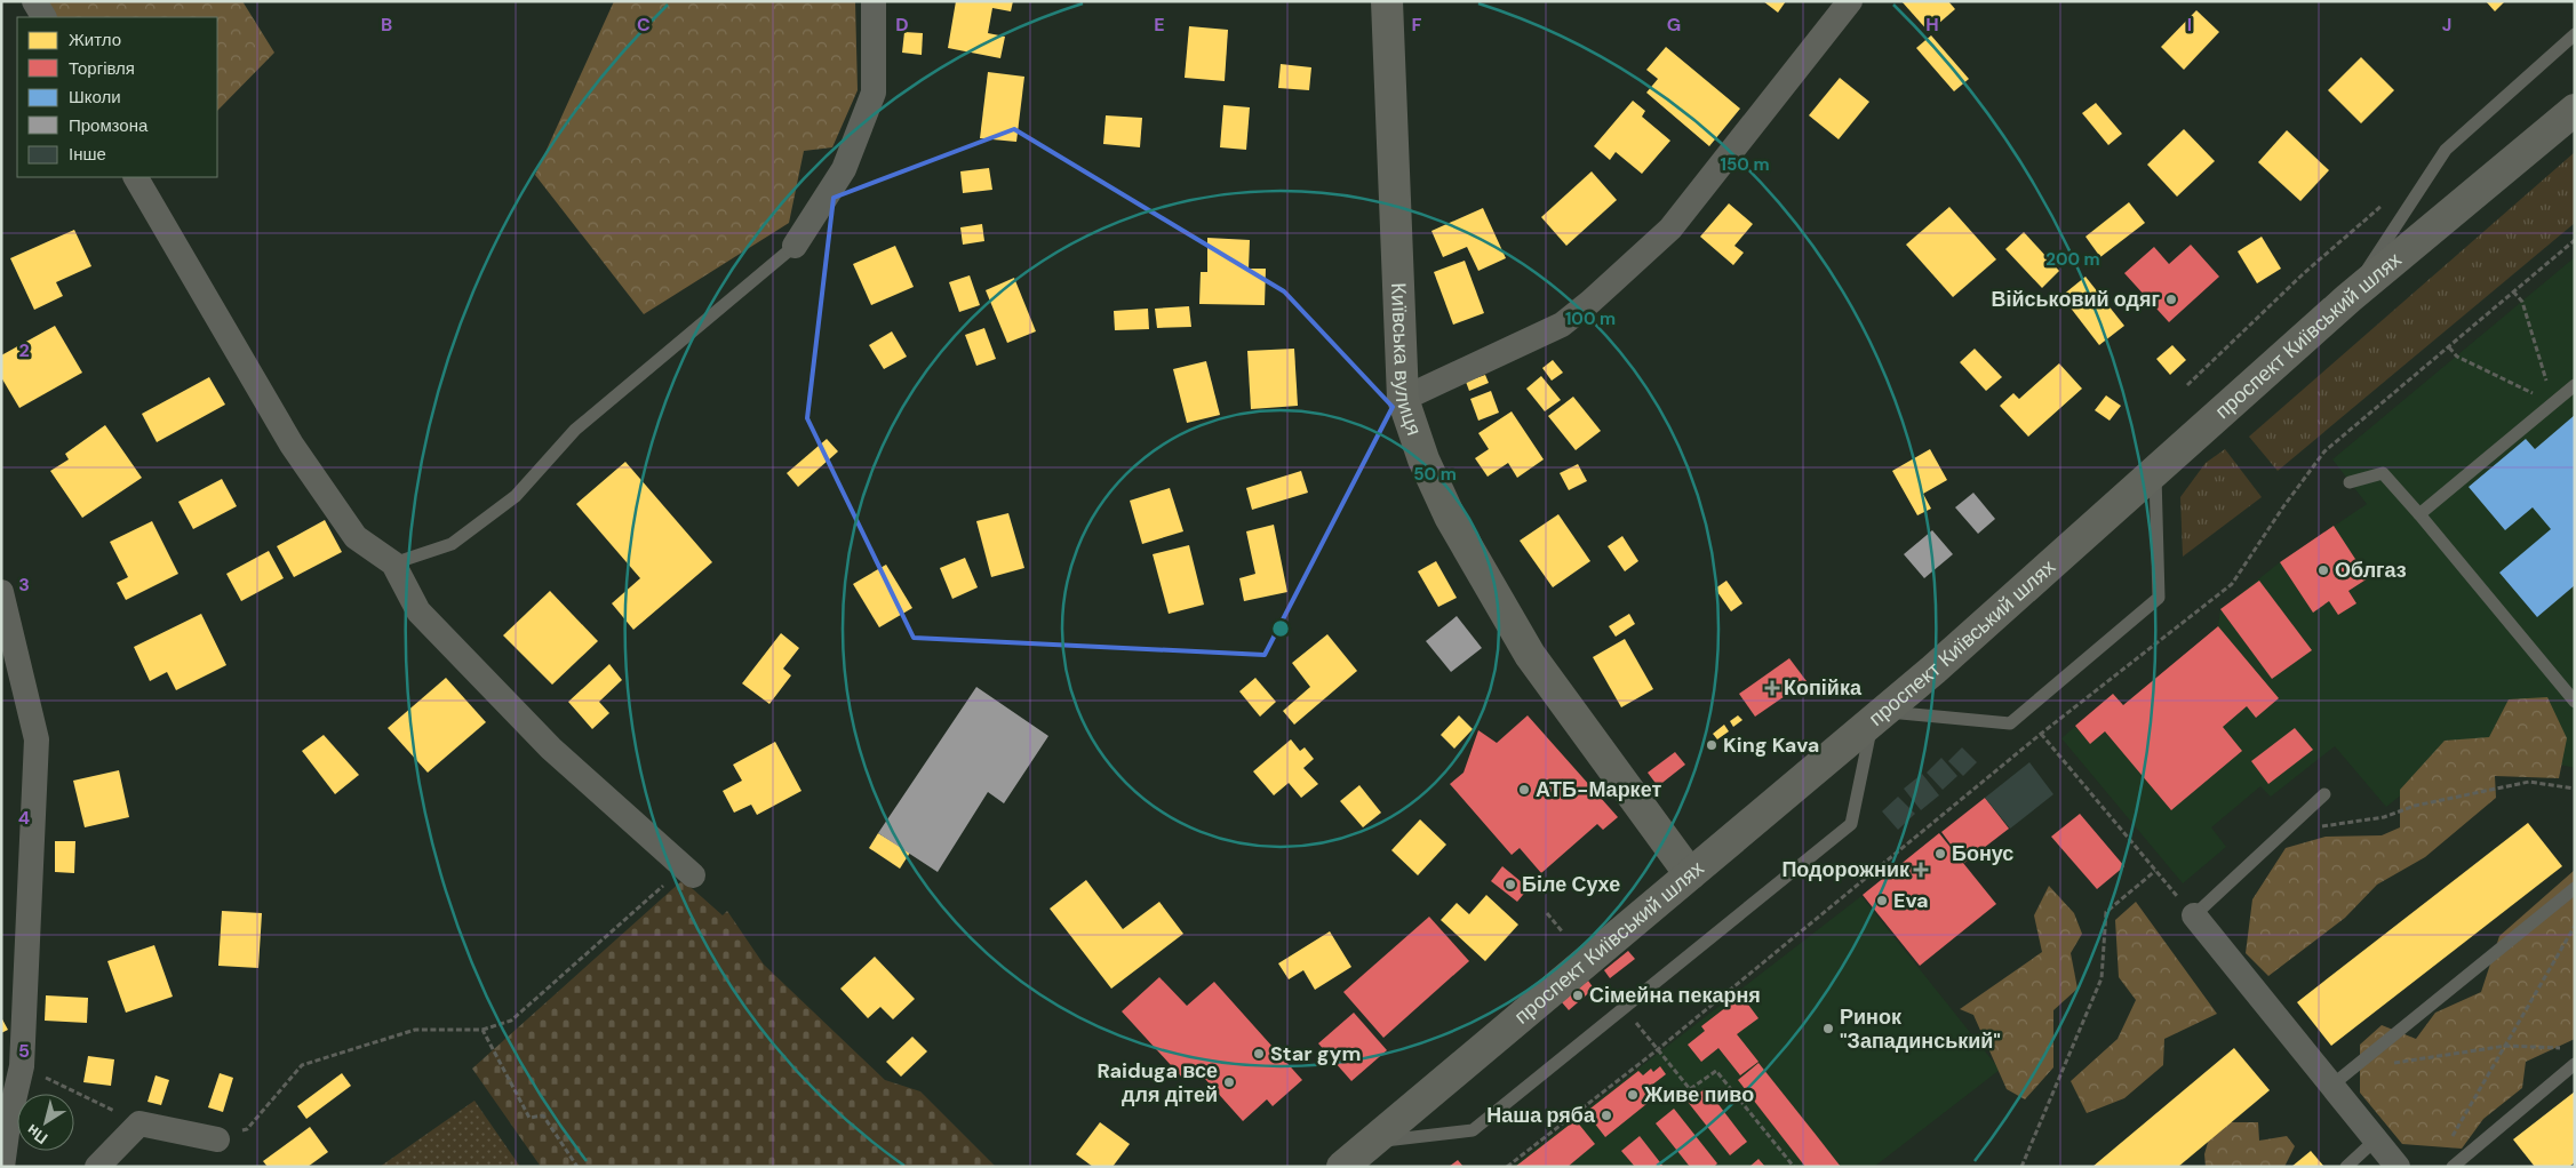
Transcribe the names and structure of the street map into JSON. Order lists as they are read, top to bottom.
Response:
{
  "streets": {
    "main road": ["проспект Київський шлях", "Київська вулиця"]
  },
  "crossings": [
    ["проспект Київський шлях", "Київська вулиця"]
  ],
  "places": {
    "other": [
      "Військовий одяг",
      "Облгаз",
      "King Kava",
      "АТБ-Маркет",
      "Бонус",
      "Біле Сухе",
      "Eva",
      "Сімейна пекарня",
      "Ринок \"Западинський\"",
      "Star gym",
      "Raiduga все для дітей",
      "Живе пиво",
      "Наша ряба"
    ],
    "health": ["Копійка", "Подорожник"]
  },
  "legend": [
    "Житло",
    "Торгівля",
    "Школи",
    "Промзона",
    "Інше"
  ],
  "north": "bottom left",
  "grid": {
    "columns": [
      "B",
      "C",
      "D",
      "E",
      "F",
      "G",
      "H",
      "I",
      "J"
    ],
    "rows": [
      "2",
      "3",
      "4",
      "5"
    ]
  },
  "rings": [
    "150 m",
    "200 m",
    "100 m",
    "50 m"
  ]
}
